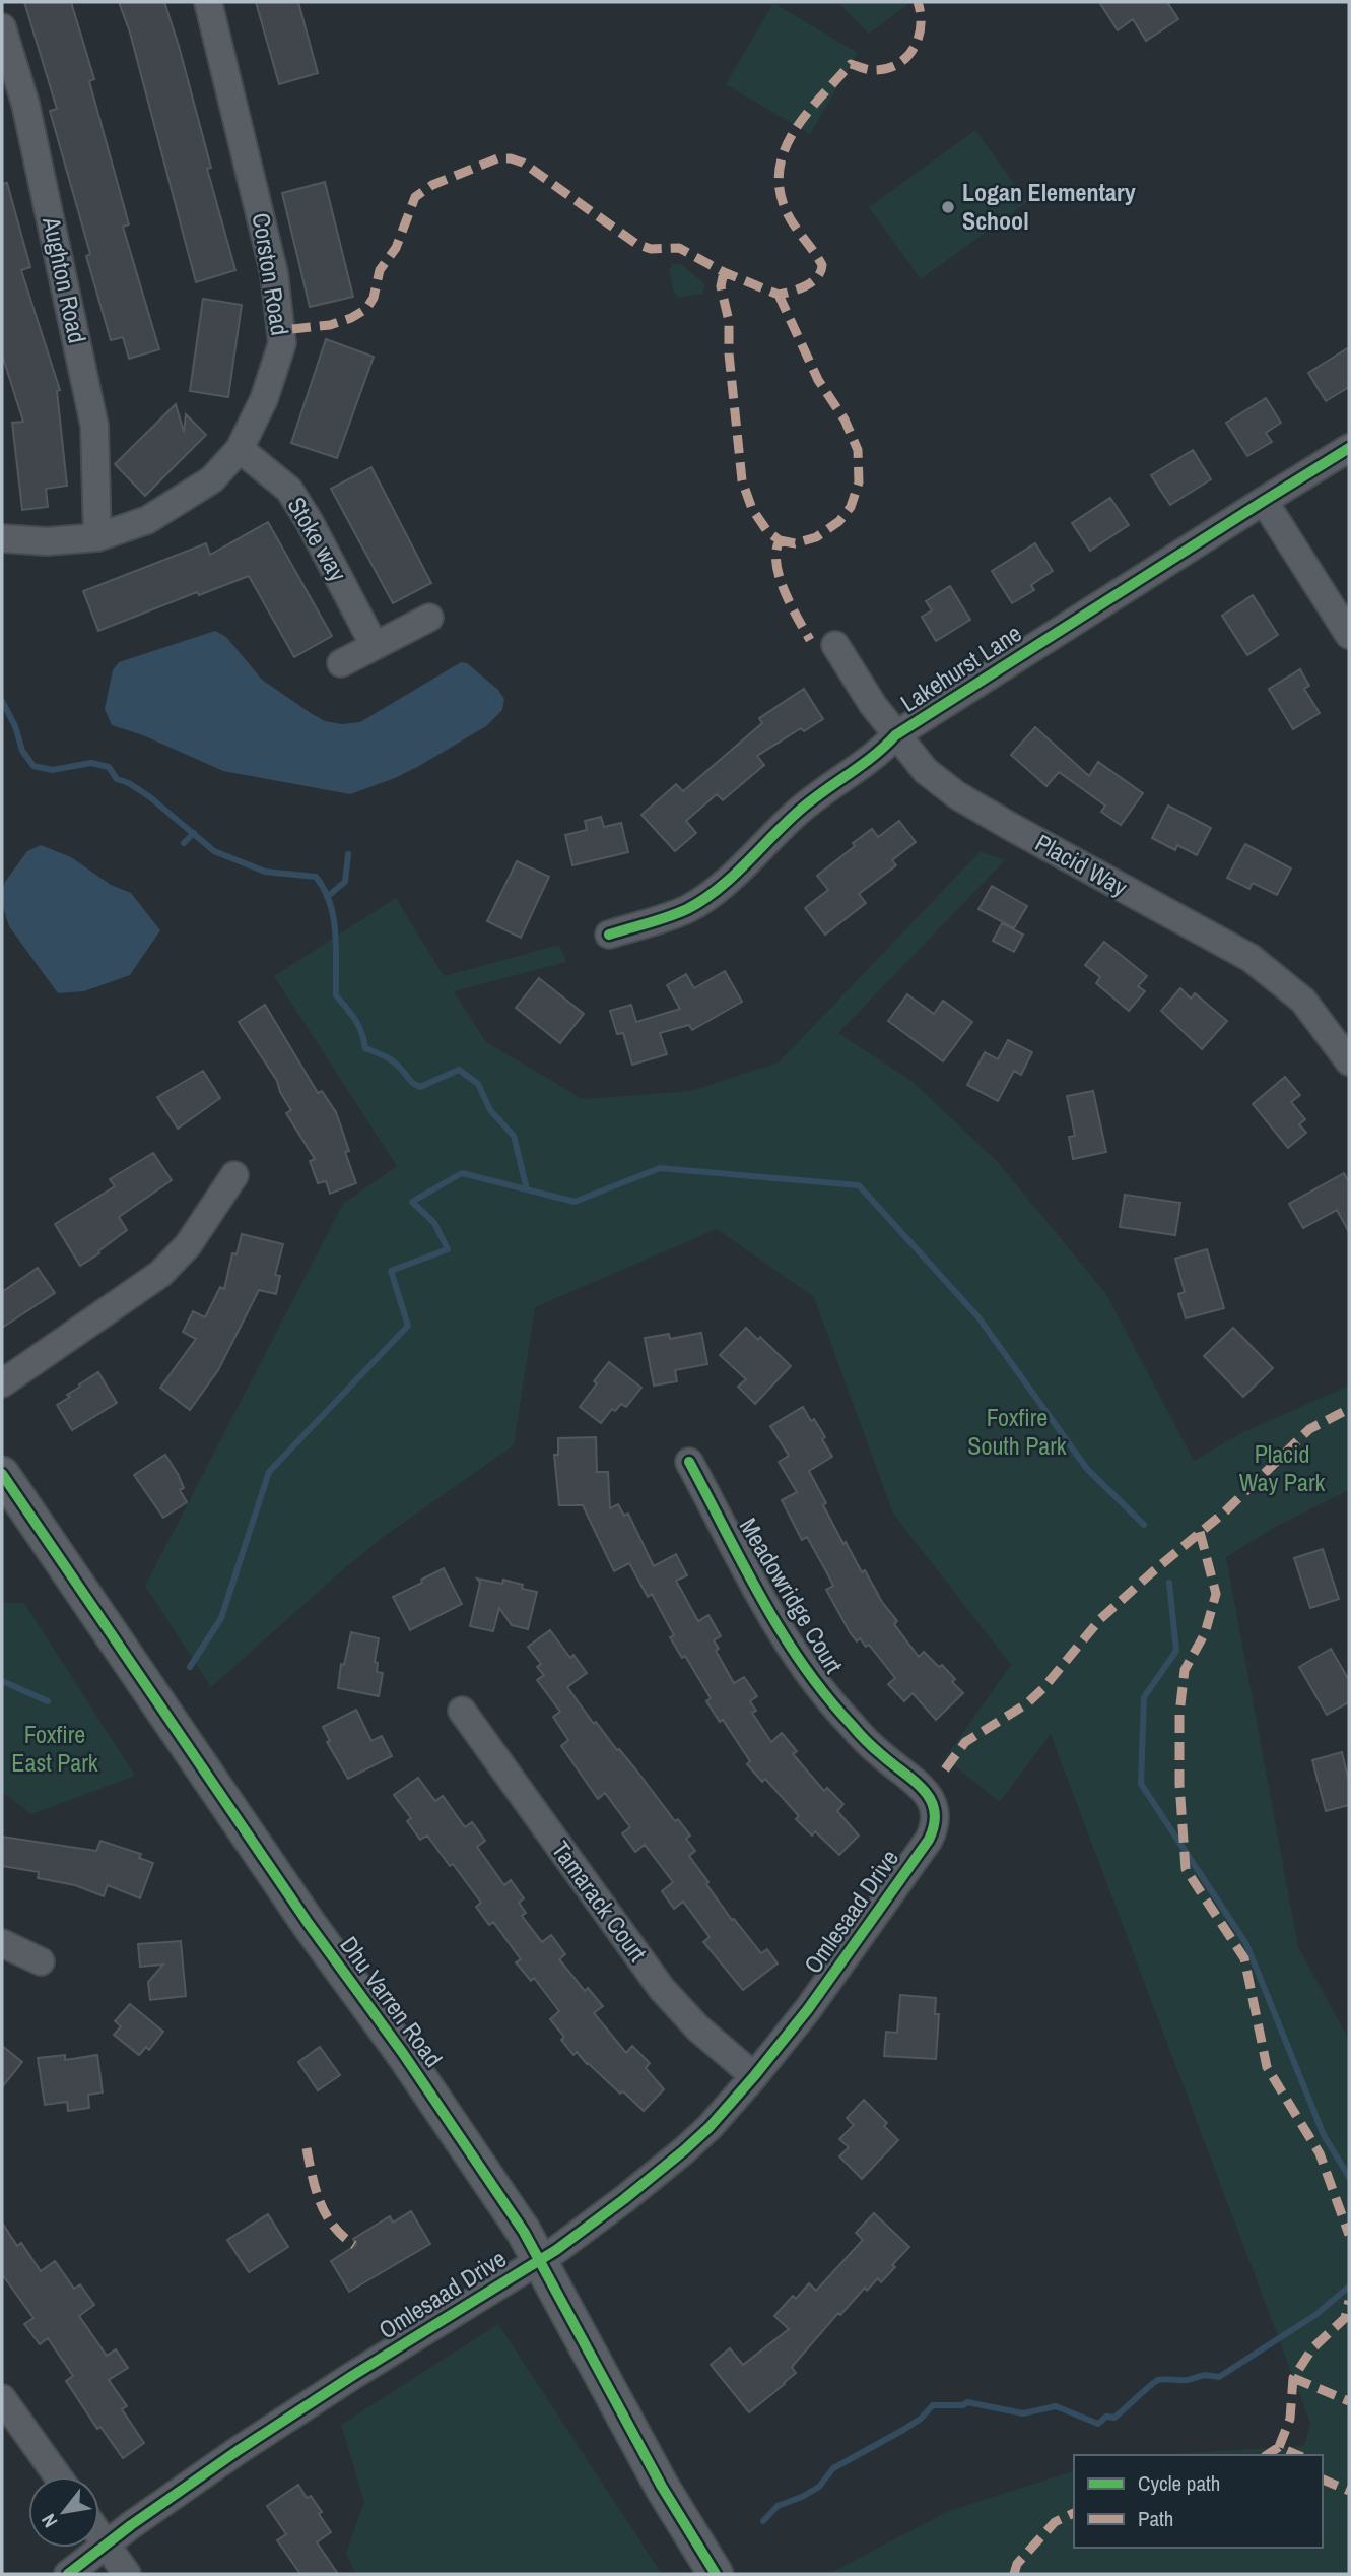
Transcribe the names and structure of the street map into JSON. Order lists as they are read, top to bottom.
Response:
{
  "streets": {
    "main road": ["Dhu Varren Road"],
    "street": [
      "Corston Road",
      "Aughton Road",
      "Stoke way",
      "Lakehurst Lane",
      "Placid Way",
      "Meadowridge Court",
      "Tamarack Court",
      "Omlesaad Drive"
    ]
  },
  "crossings": [
    ["Corston Road", "Aughton Road"],
    ["Corston Road", "Stoke way"],
    ["Lakehurst Lane", "Placid Way"],
    ["Meadowridge Court", "Omlesaad Drive"],
    ["Tamarack Court", "Omlesaad Drive"],
    ["Omlesaad Drive", "Dhu Varren Road"]
  ],
  "parks": ["Foxfire South Park", "Placid Way Park", "Foxfire East Park"],
  "places": ["Logan Elementary School"],
  "legend": ["Cycle path", "Path"],
  "north": "bottom left"
}
